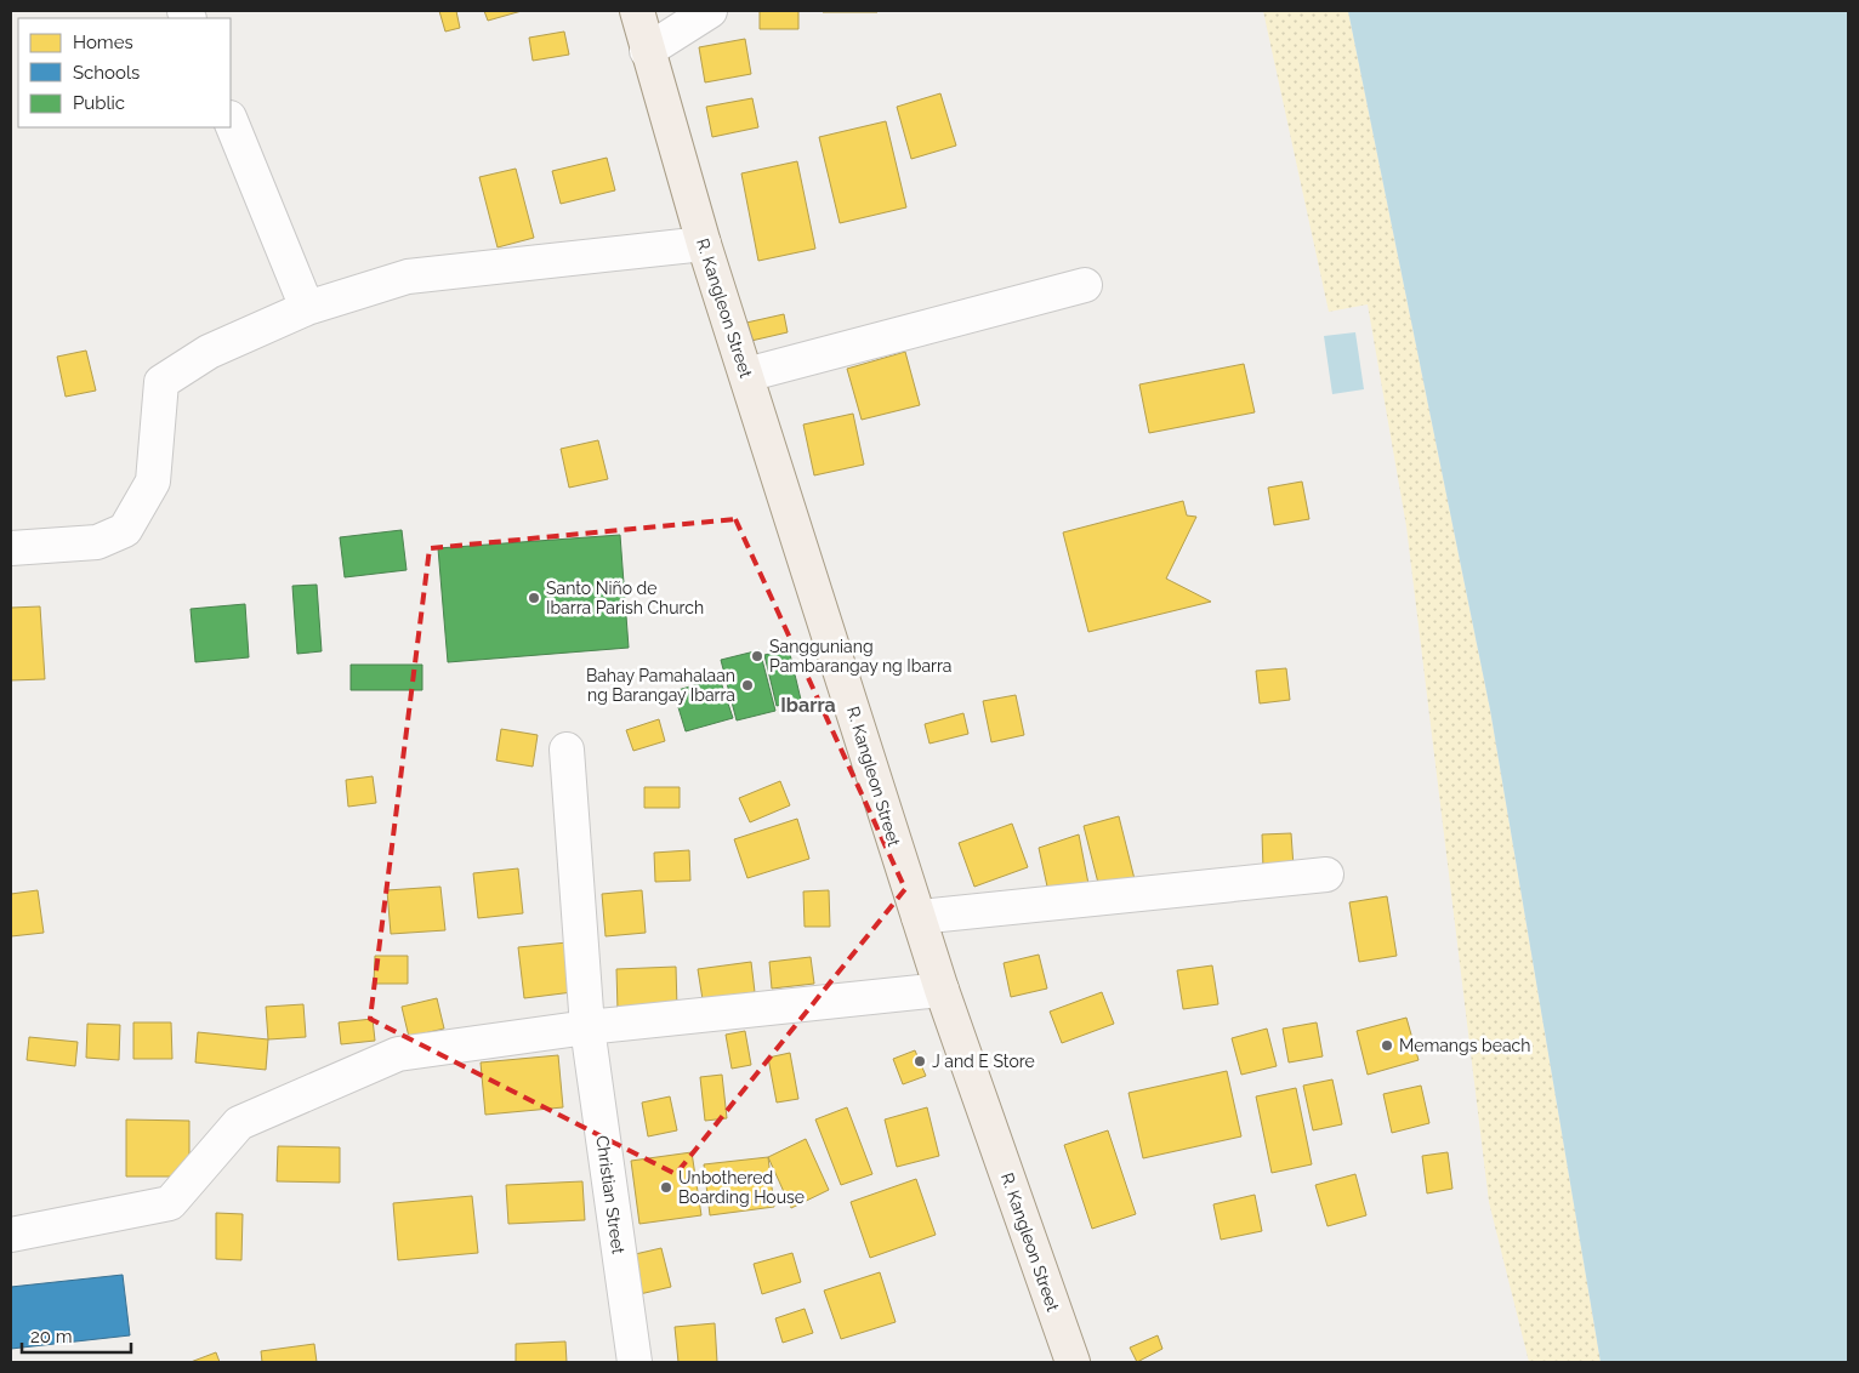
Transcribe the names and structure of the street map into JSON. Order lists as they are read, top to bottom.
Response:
{
  "streets": {
    "main road": ["R. Kangleon Street"],
    "street": ["Christian Street"]
  },
  "districts": ["Ibarra"],
  "places": [
    "Santo Niño de Ibarra Parish Church",
    "Sangguniang Pambarangay ng Ibarra",
    "Bahay Pamahalaan ng Barangay Ibarra",
    "Memangs beach",
    "J and E Store",
    "Unbothered Boarding House"
  ],
  "legend": ["Homes", "Schools", "Public"],
  "scale_bar": "20 m"
}
